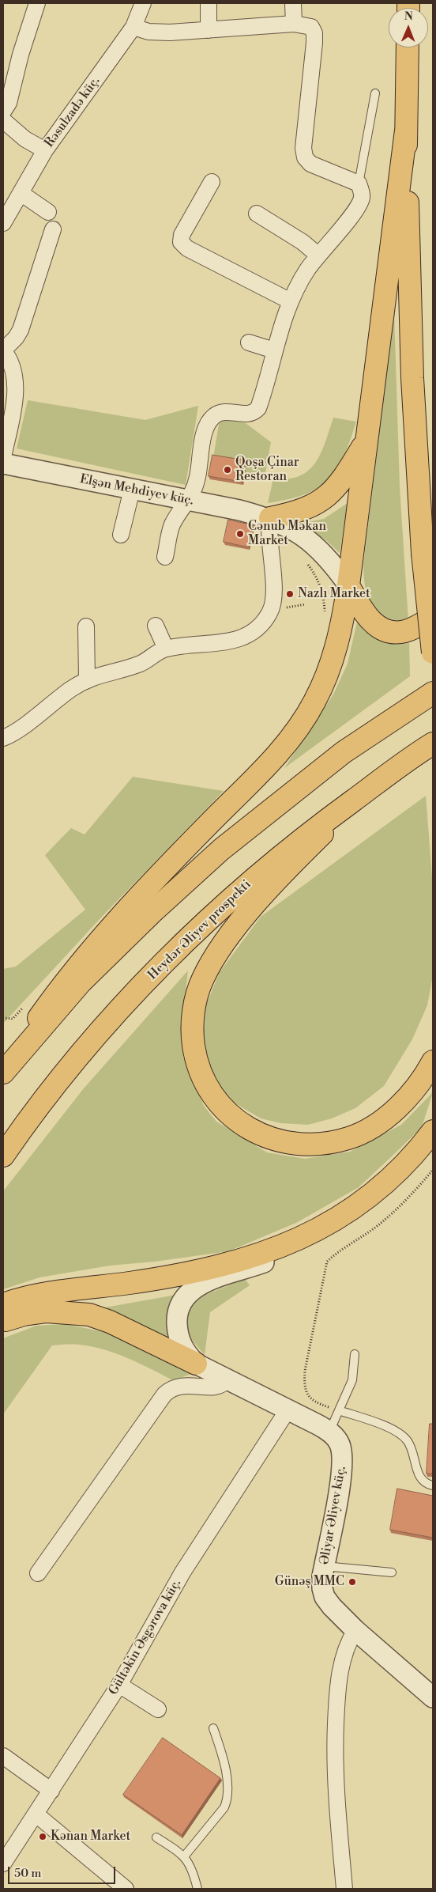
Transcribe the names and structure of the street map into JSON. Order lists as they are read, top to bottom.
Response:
{
  "streets": {
    "main road": ["Heydər Əliyev prospekti"],
    "street": [
      "Rəsulzadə küç.",
      "Elşən Mehdiyev küç.",
      "Əliyar Əliyev küç.",
      "Gültəkin Əsgərova küç."
    ]
  },
  "crossings": [
    ["Əliyar Əliyev küç.", "Gültəkin Əsgərova küç."]
  ],
  "places": [
    "Qoşa Çinar Restoran",
    "Cənub Məkan Market",
    "Nazlı Market",
    "Günəş MMC",
    "Kənan Market"
  ],
  "scale_bar": "50 m",
  "north": "top"
}
